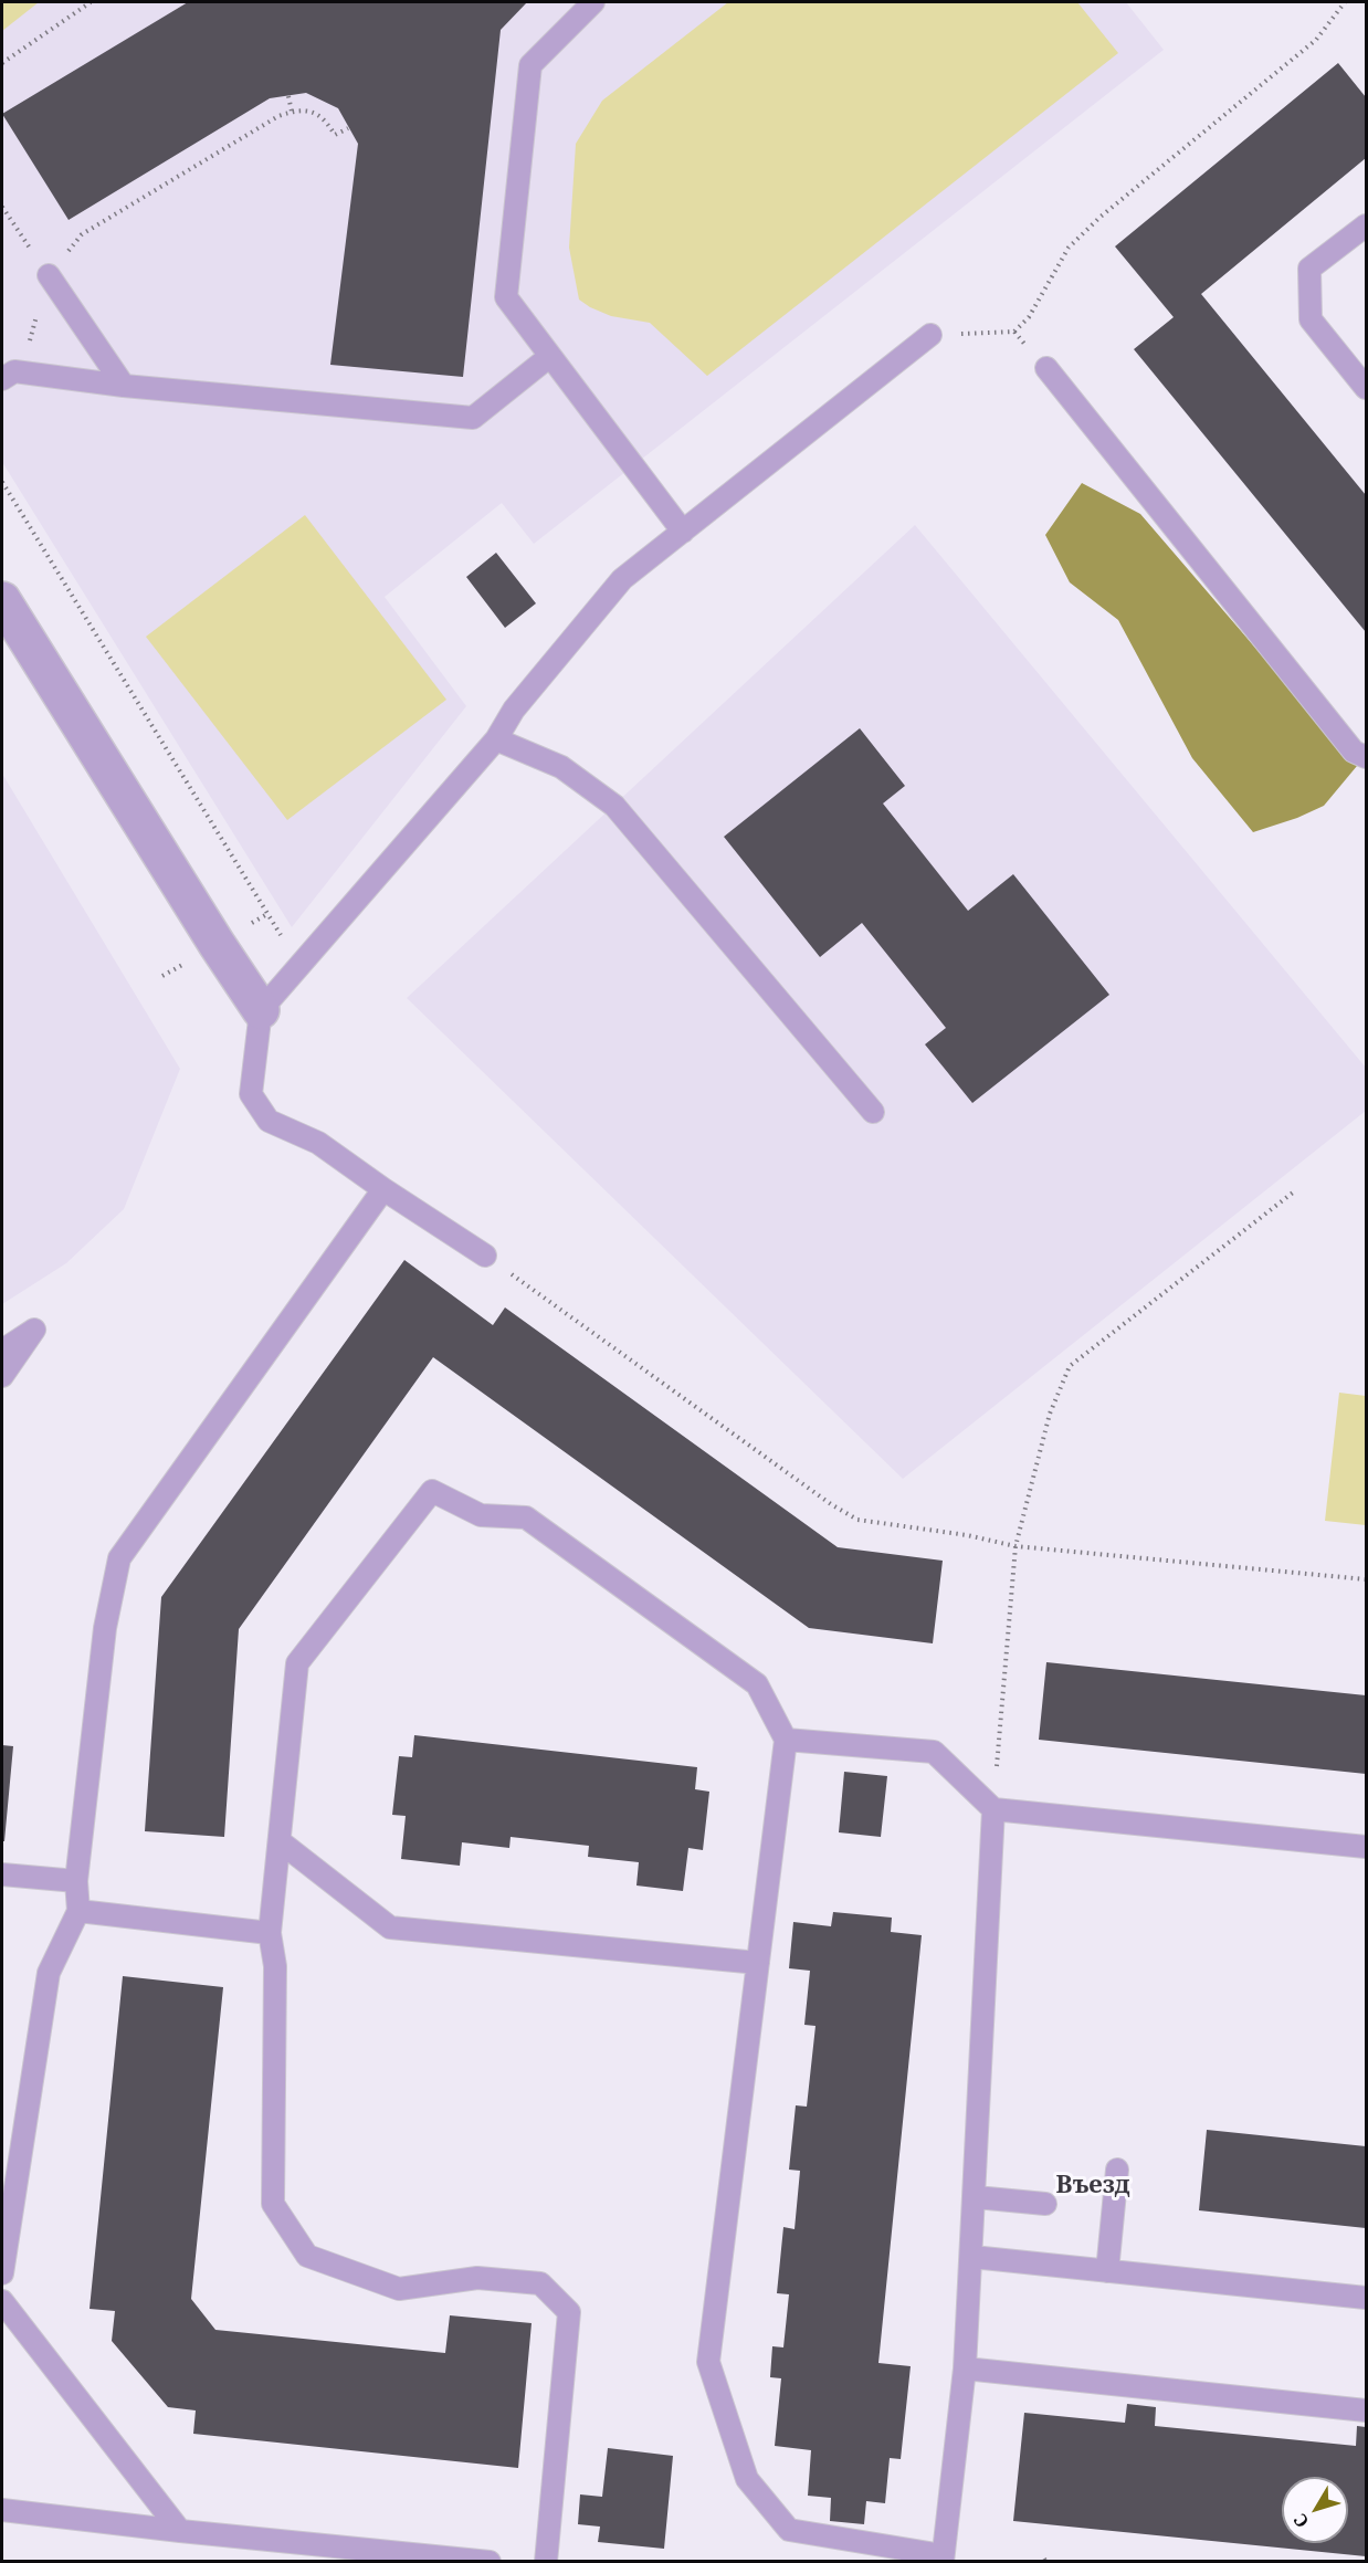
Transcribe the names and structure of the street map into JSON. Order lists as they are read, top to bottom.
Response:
{
  "districts": ["Въезд"],
  "north": "bottom left"
}
